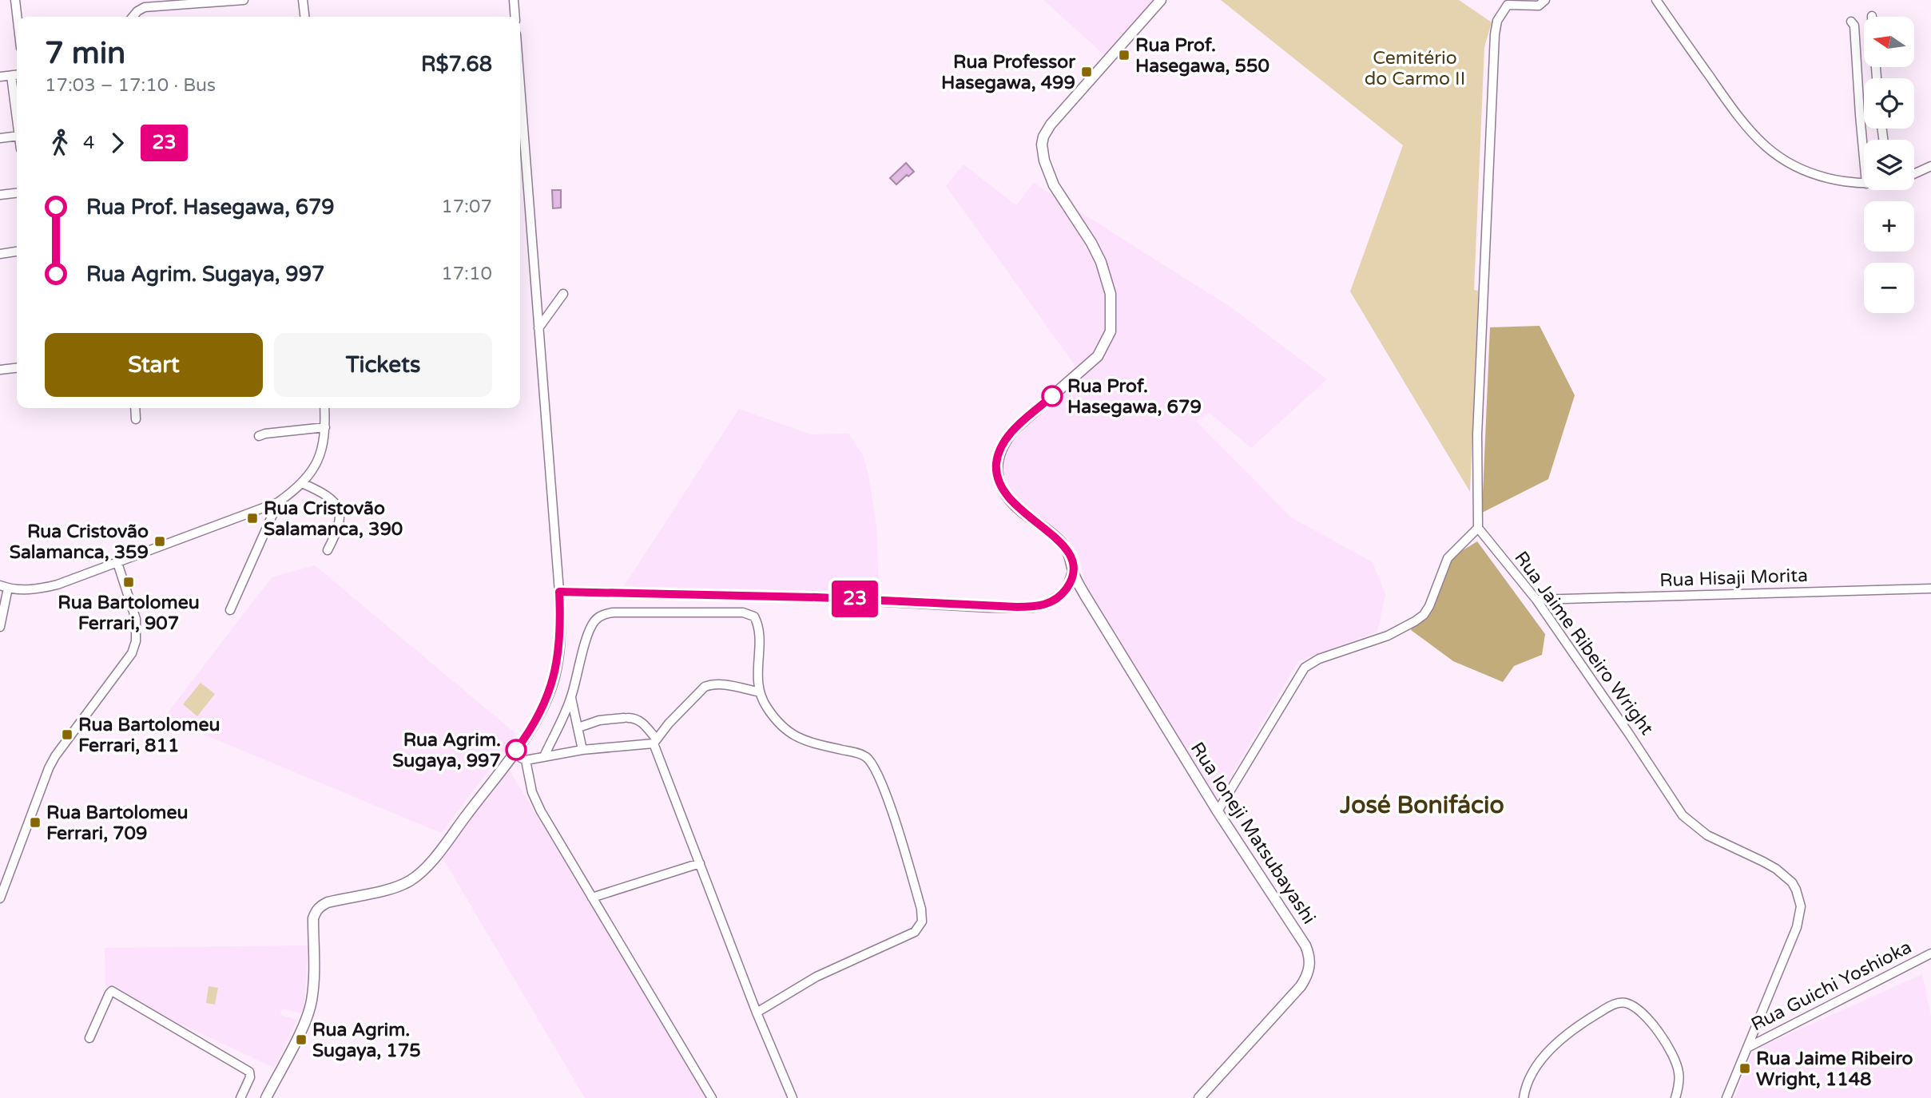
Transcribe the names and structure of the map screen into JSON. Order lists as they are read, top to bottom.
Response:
{
  "streets": {
    "main road": ["Rua Ioneji Matsubayashi"],
    "street": ["Rua Hisaji Morita", "Rua Jaime Ribeiro Wright", "Rua Guichi Yoshioka"]
  },
  "crossings": [
    ["Rua Hisaji Morita", "Rua Jaime Ribeiro Wright"],
    ["Rua Jaime Ribeiro Wright", "Rua Guichi Yoshioka"]
  ],
  "districts": ["José Bonifácio"],
  "parks": ["Cemitério do Carmo II"],
  "places": {
    "transit": [
      "Rua Prof. Hasegawa, 550",
      "Rua Professor Hasegawa, 499",
      "Rua Cristovão Salamanca, 390",
      "Rua Cristovão Salamanca, 359",
      "Rua Bartolomeu Ferrari, 907",
      "Rua Bartolomeu Ferrari, 811",
      "Rua Bartolomeu Ferrari, 709",
      "Rua Agrim. Sugaya, 175",
      "Rua Jaime Ribeiro Wright, 1148"
    ],
    "other": ["Rua Prof. Hasegawa, 679", "Rua Agrim. Sugaya, 997"]
  },
  "lines": ["bus line 23"],
  "north": "left",
  "page": {
    "on_map": "23",
    "map_buttons": ["+", "−"],
    "heading": ["7 min", "17:03 – 17:10 · Bus", "R$7.68"],
    "legs": ["4", "23"],
    "list": [
      {
        "name": "Rua Prof. Hasegawa, 679",
        "value": "17:07"
      },
      {
        "name": "Rua Agrim. Sugaya, 997",
        "value": "17:10"
      }
    ],
    "buttons": ["Start", "Tickets"]
  }
}
